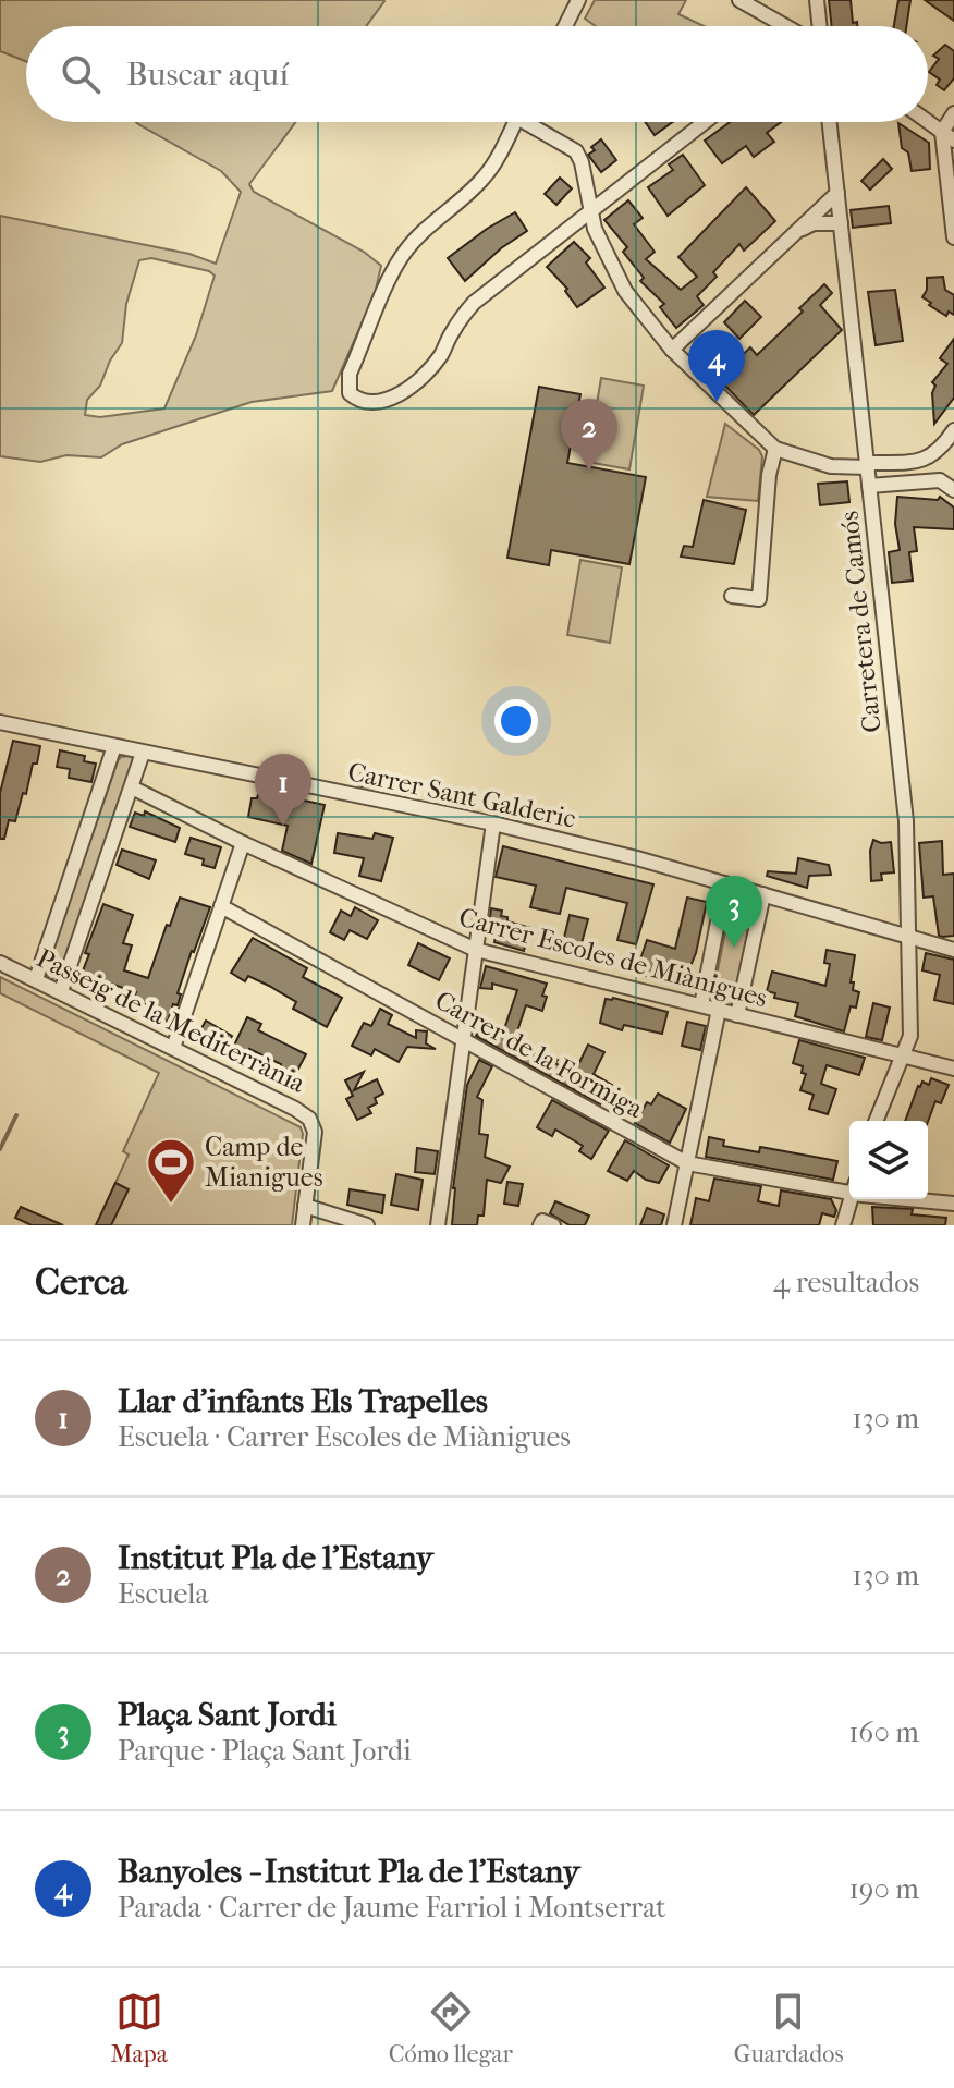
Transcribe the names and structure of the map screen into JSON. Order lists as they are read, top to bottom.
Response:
{
  "streets": {
    "street": [
      "Carretera de Camós",
      "Carrer Sant Galderic",
      "Carrer Escoles de Miànigues",
      "Passeig de la Mediterrània",
      "Carrer de la Formiga"
    ]
  },
  "crossings": [
    ["Carretera de Camós", "Carrer Sant Galderic"],
    ["Carretera de Camós", "Carrer Escoles de Miànigues"]
  ],
  "places": {
    "sports": ["Camp de Mianigues"]
  },
  "page": {
    "search": "Buscar aquí",
    "pins": [
      "4",
      "2",
      "1",
      "3"
    ],
    "heading": ["Cerca", "4 resultados"],
    "list": [
      {
        "mark": "1",
        "name": "Llar d'infants Els Trapelles",
        "note": "Escuela · Carrer Escoles de Miànigues",
        "value": "130 m"
      },
      {
        "mark": "2",
        "name": "Institut Pla de l'Estany",
        "note": "Escuela",
        "value": "130 m"
      },
      {
        "mark": "3",
        "name": "Plaça Sant Jordi",
        "note": "Parque · Plaça Sant Jordi",
        "value": "160 m"
      },
      {
        "mark": "4",
        "name": "Banyoles - Institut Pla de l'Estany",
        "note": "Parada · Carrer de Jaume Farriol i Montserrat",
        "value": "190 m"
      }
    ],
    "nav": ["Mapa", "Cómo llegar", "Guardados"]
  }
}
